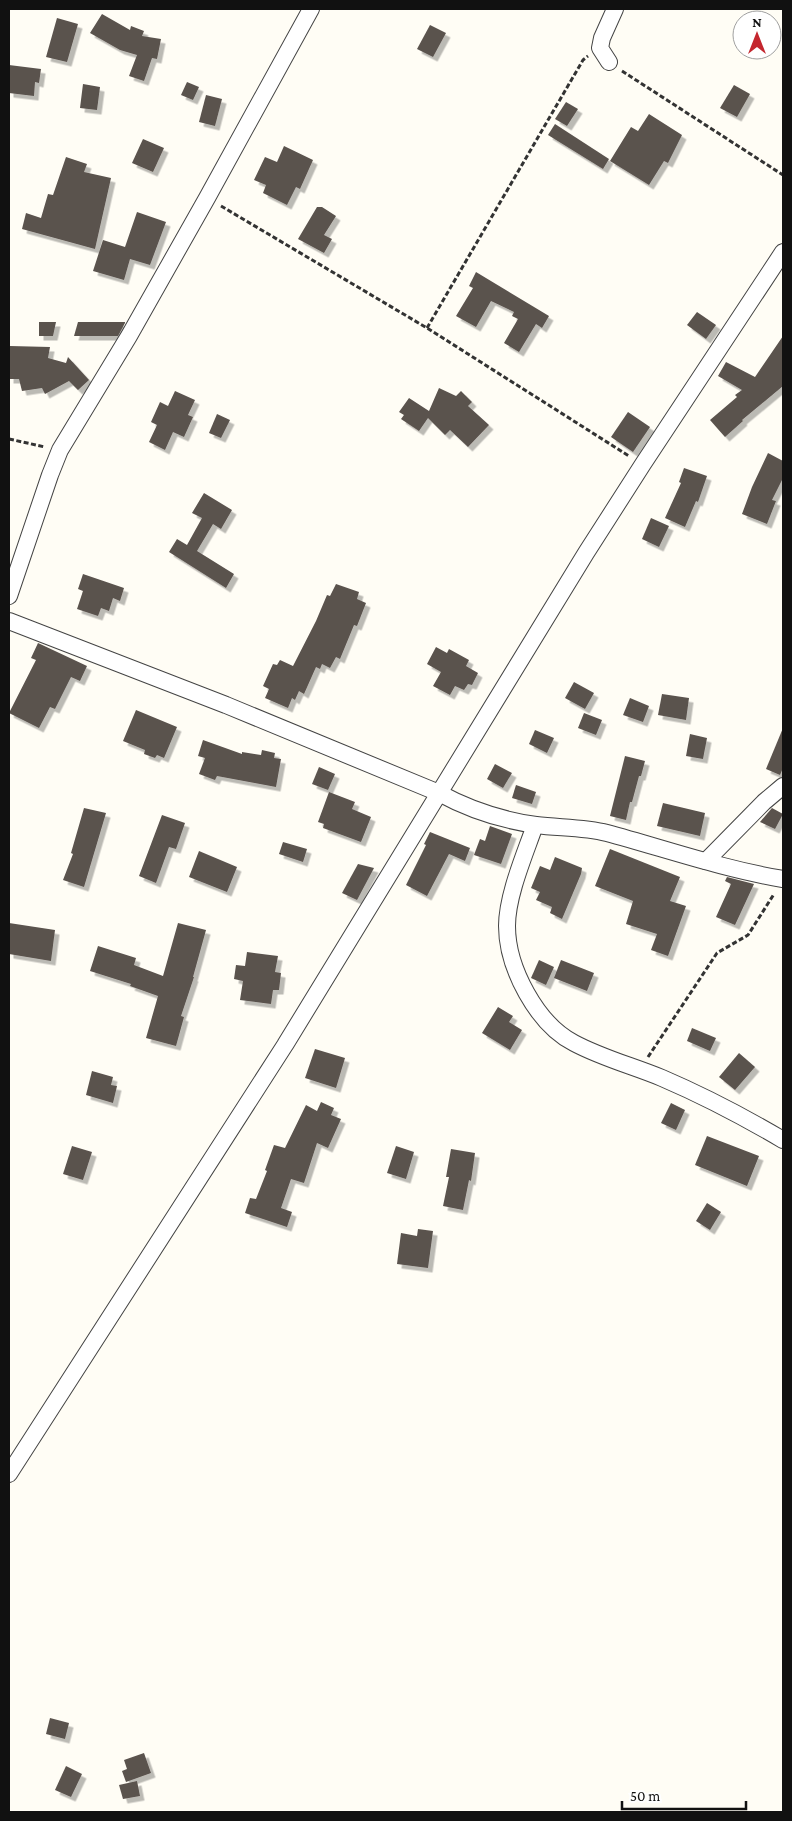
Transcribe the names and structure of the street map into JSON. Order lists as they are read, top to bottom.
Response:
{
  "scale_bar": "50 m",
  "north": "top"
}
